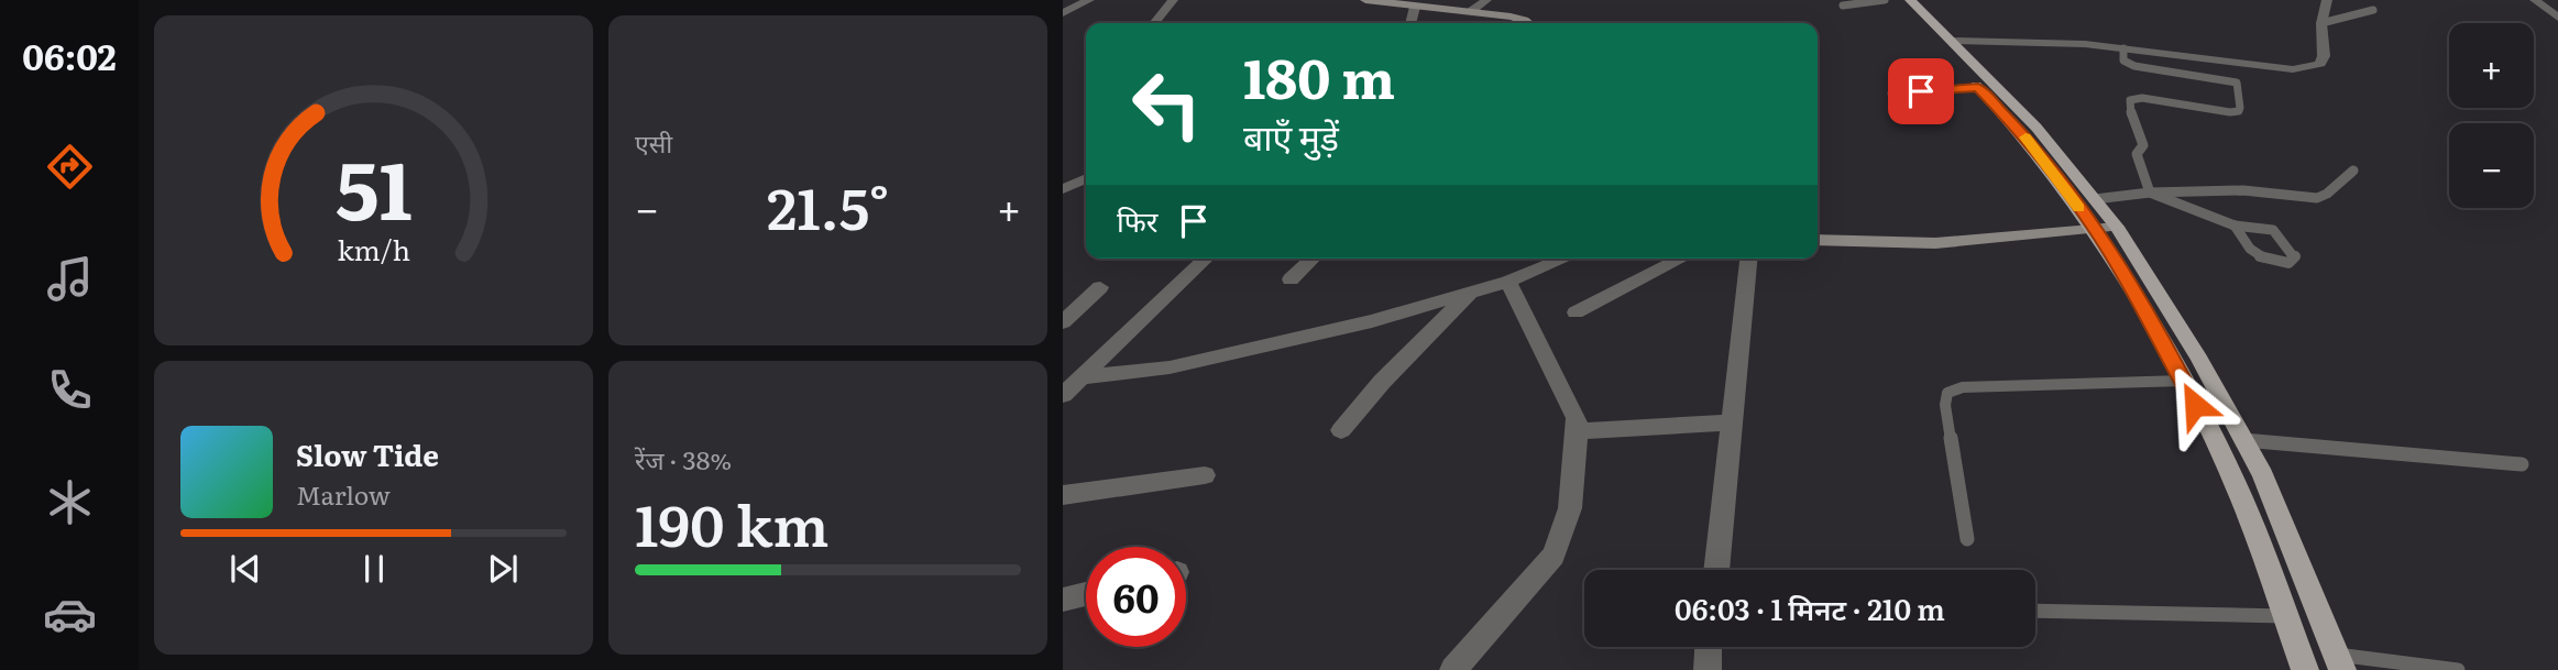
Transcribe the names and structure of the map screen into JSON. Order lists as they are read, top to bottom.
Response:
{
  "page": {
    "tabs": "06:02",
    "tile": [
      "एसी",
      ["रेंज · 38%", "190 km"]
    ],
    "map_buttons": ["+", "−"],
    "turn": ["180 m", "बाएँ मुड़ें"],
    "heat": ["−", "21.5°", "+"],
    "then": "फिर",
    "song": ["Slow Tide", "Marlow"],
    "limit": "60",
    "trip": "06:03 · 1 मिनट · 210 m",
    "gauge": ["51", "km/h"]
  }
}
